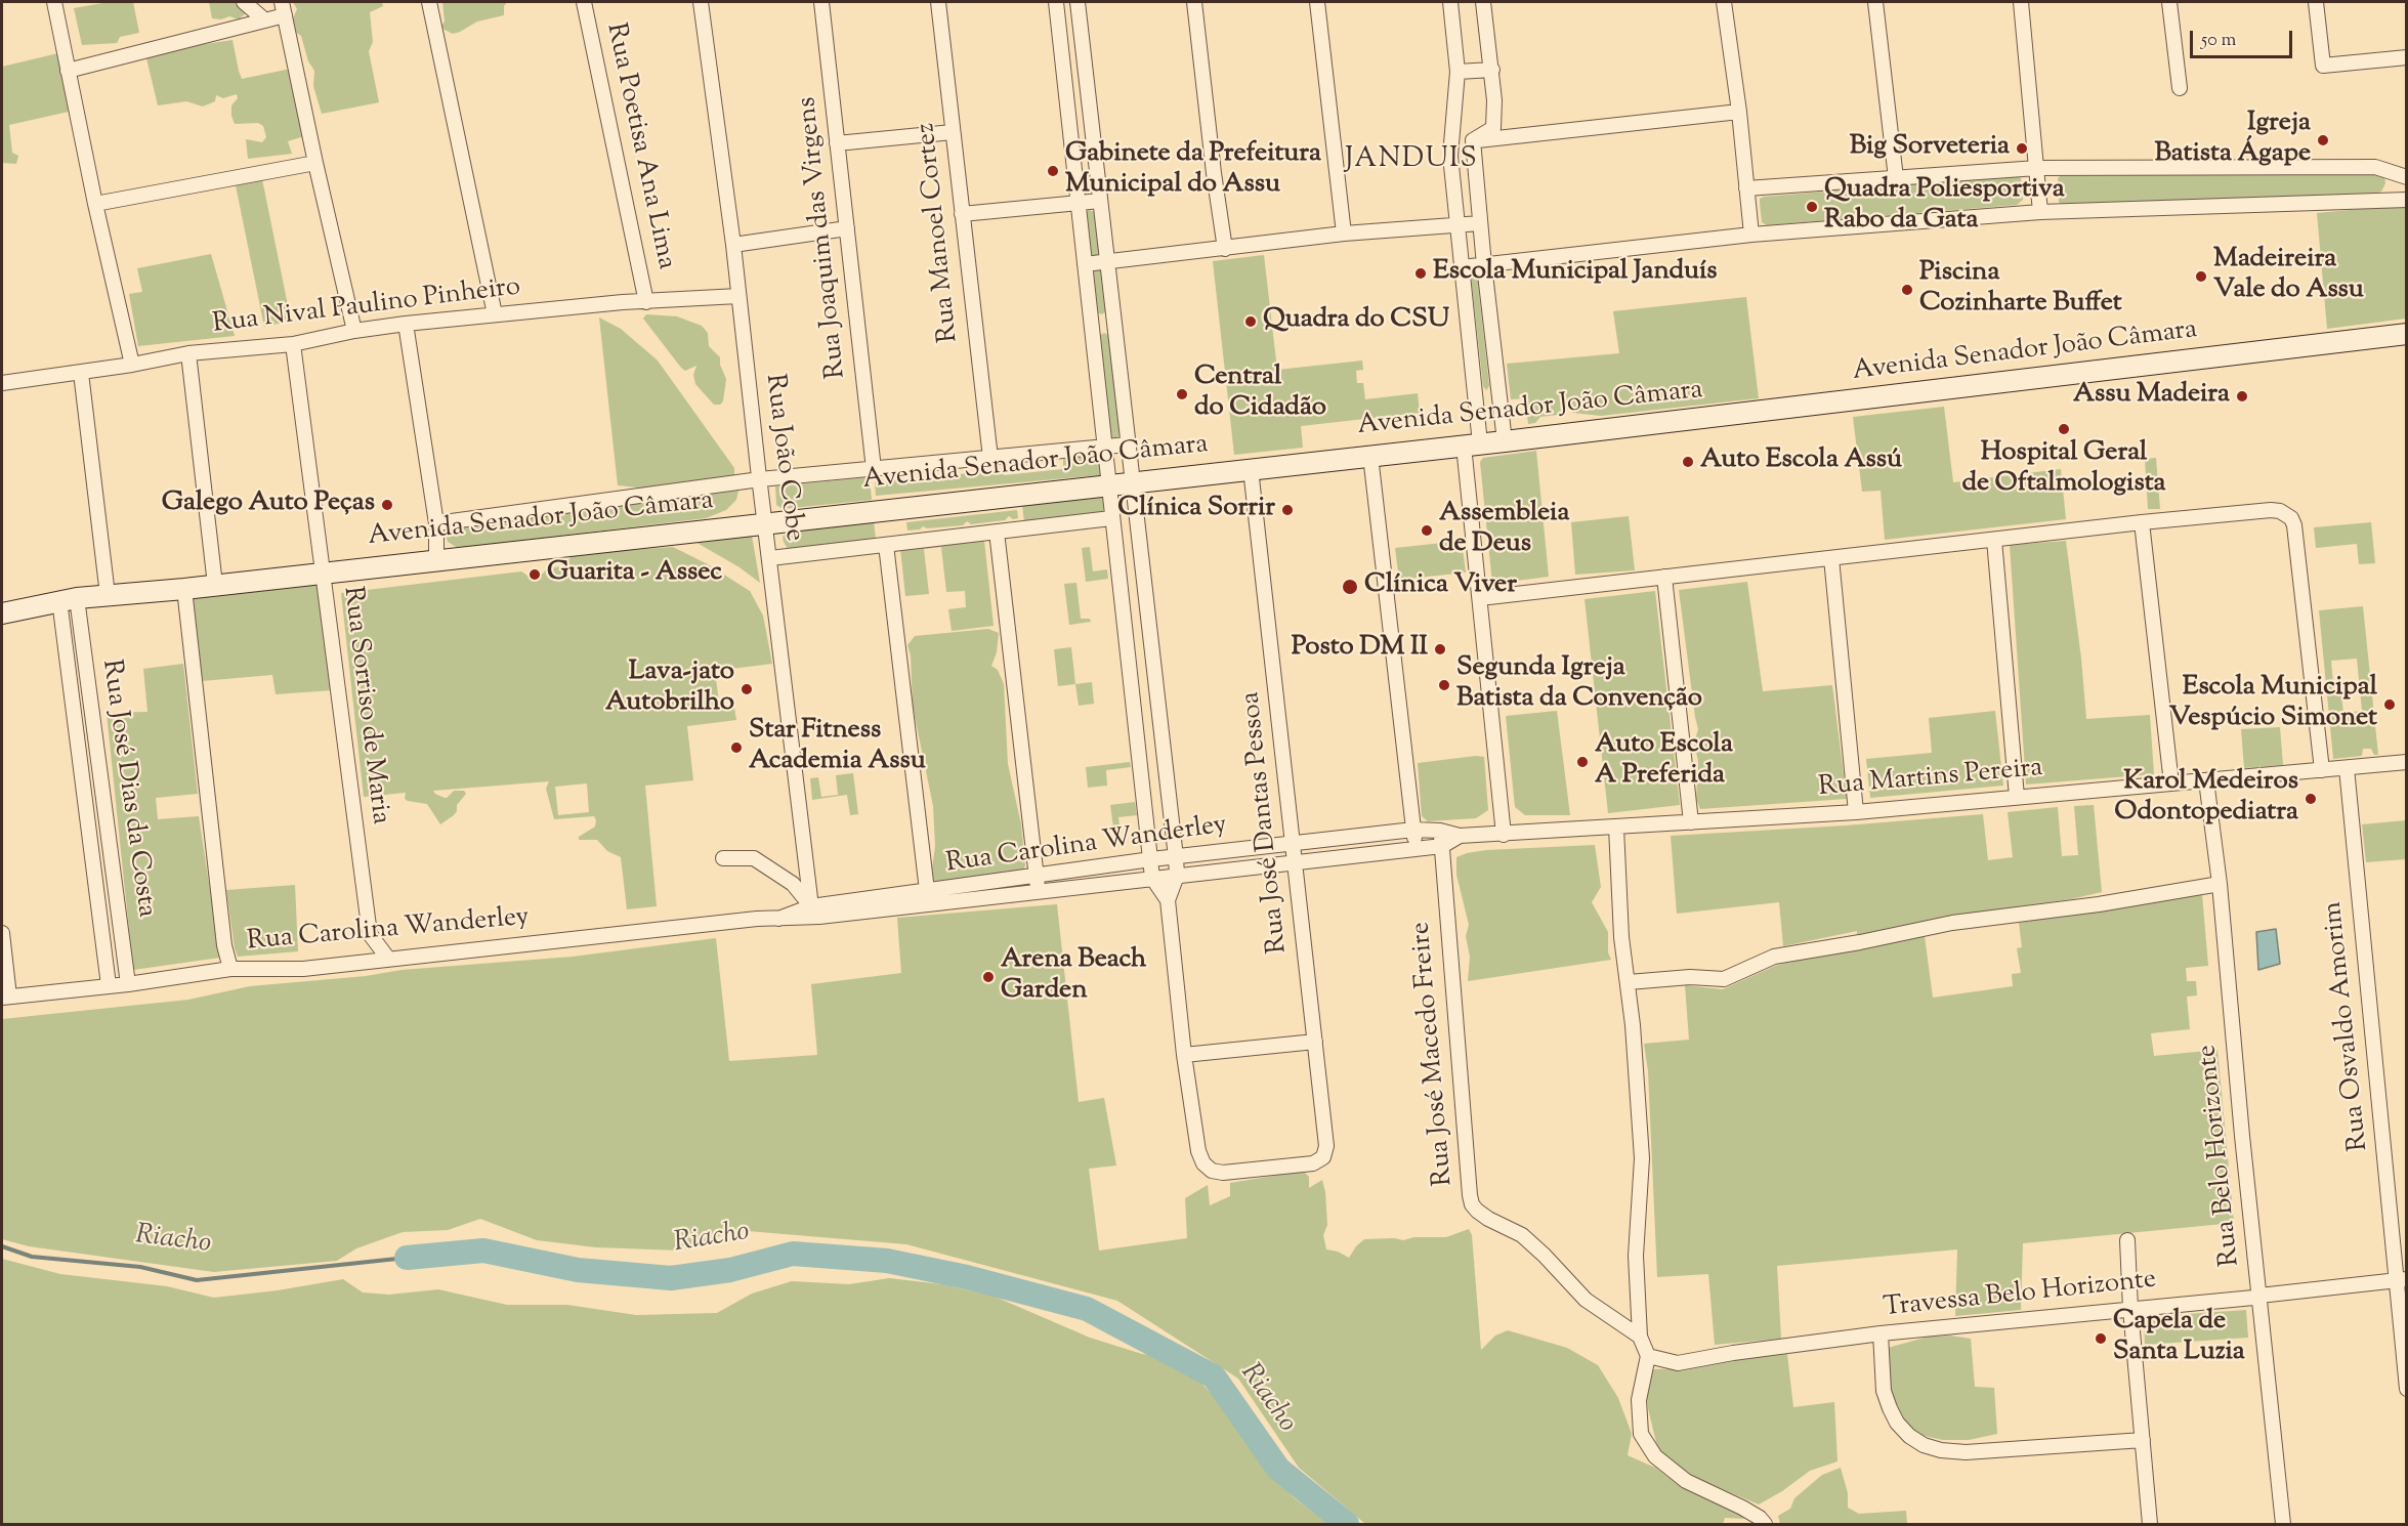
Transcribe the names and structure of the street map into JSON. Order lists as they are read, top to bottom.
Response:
{
  "streets": {
    "main road": ["Avenida Senador João Câmara"],
    "street": [
      "Rua Poetisa Ana Lima",
      "Rua Manoel Cortez",
      "Rua Joaquim das Virgens",
      "Rua Nival Paulino Pinheiro",
      "Rua João Cobe",
      "Rua Sorriso de Maria",
      "Rua Martins Pereira",
      "Rua José Dias da Costa",
      "Rua José Dantas Pessoa",
      "Rua Carolina Wanderley",
      "Rua Osvaldo Amorim",
      "Rua José Macedo Freire",
      "Rua Belo Horizonte",
      "Travessa Belo Horizonte"
    ]
  },
  "crossings": [
    ["Rua Poetisa Ana Lima", "Rua Nival Paulino Pinheiro"],
    ["Rua Manoel Cortez", "Avenida Senador João Câmara"],
    ["Rua Joaquim das Virgens", "Avenida Senador João Câmara"],
    ["Rua Nival Paulino Pinheiro", "Rua João Cobe"],
    ["Rua Nival Paulino Pinheiro", "Rua Sorriso de Maria"],
    ["Avenida Senador João Câmara", "Rua João Cobe"],
    ["Avenida Senador João Câmara", "Rua Sorriso de Maria"],
    ["Avenida Senador João Câmara", "Rua José Dias da Costa"],
    ["Avenida Senador João Câmara", "Rua José Dantas Pessoa"],
    ["Rua João Cobe", "Rua Carolina Wanderley"],
    ["Rua Sorriso de Maria", "Rua Carolina Wanderley"],
    ["Rua Martins Pereira", "Rua Carolina Wanderley"],
    ["Rua Martins Pereira", "Rua Osvaldo Amorim"],
    ["Rua Martins Pereira", "Rua Belo Horizonte"],
    ["Rua José Dias da Costa", "Rua Carolina Wanderley"],
    ["Rua José Dantas Pessoa", "Rua Carolina Wanderley"],
    ["Rua Carolina Wanderley", "Rua José Macedo Freire"],
    ["Rua Osvaldo Amorim", "Travessa Belo Horizonte"],
    ["Rua Belo Horizonte", "Travessa Belo Horizonte"]
  ],
  "districts": ["JANDUIS"],
  "water": ["Riacho"],
  "places": [
    "Igreja Batista Ágape",
    "Big Sorveteria",
    "Gabinete da Prefeitura Municipal do Assu",
    "Quadra Poliesportiva Rabo da Gata",
    "Escola Municipal Janduís",
    "Madeireira Vale do Assu",
    "Piscina Cozinharte Buffet",
    "Quadra do CSU",
    "Central do Cidadão",
    "Assu Madeira",
    "Hospital Geral de Oftalmologista",
    "Auto Escola Assú",
    "Galego Auto Peças",
    "Clínica Sorrir",
    "Assembleia de Deus",
    "Guarita - Assec",
    "Clínica Viver",
    "Posto DM II",
    "Segunda Igreja Batista da Convenção",
    "Lava-jato Autobrilho",
    "Escola Municipal Vespúcio Simonet",
    "Star Fitness Academia Assu",
    "Auto Escola A Preferida",
    "Karol Medeiros Odontopediatra",
    "Arena Beach Garden",
    "Capela de Santa Luzia"
  ],
  "scale_bar": "50 m"
}
